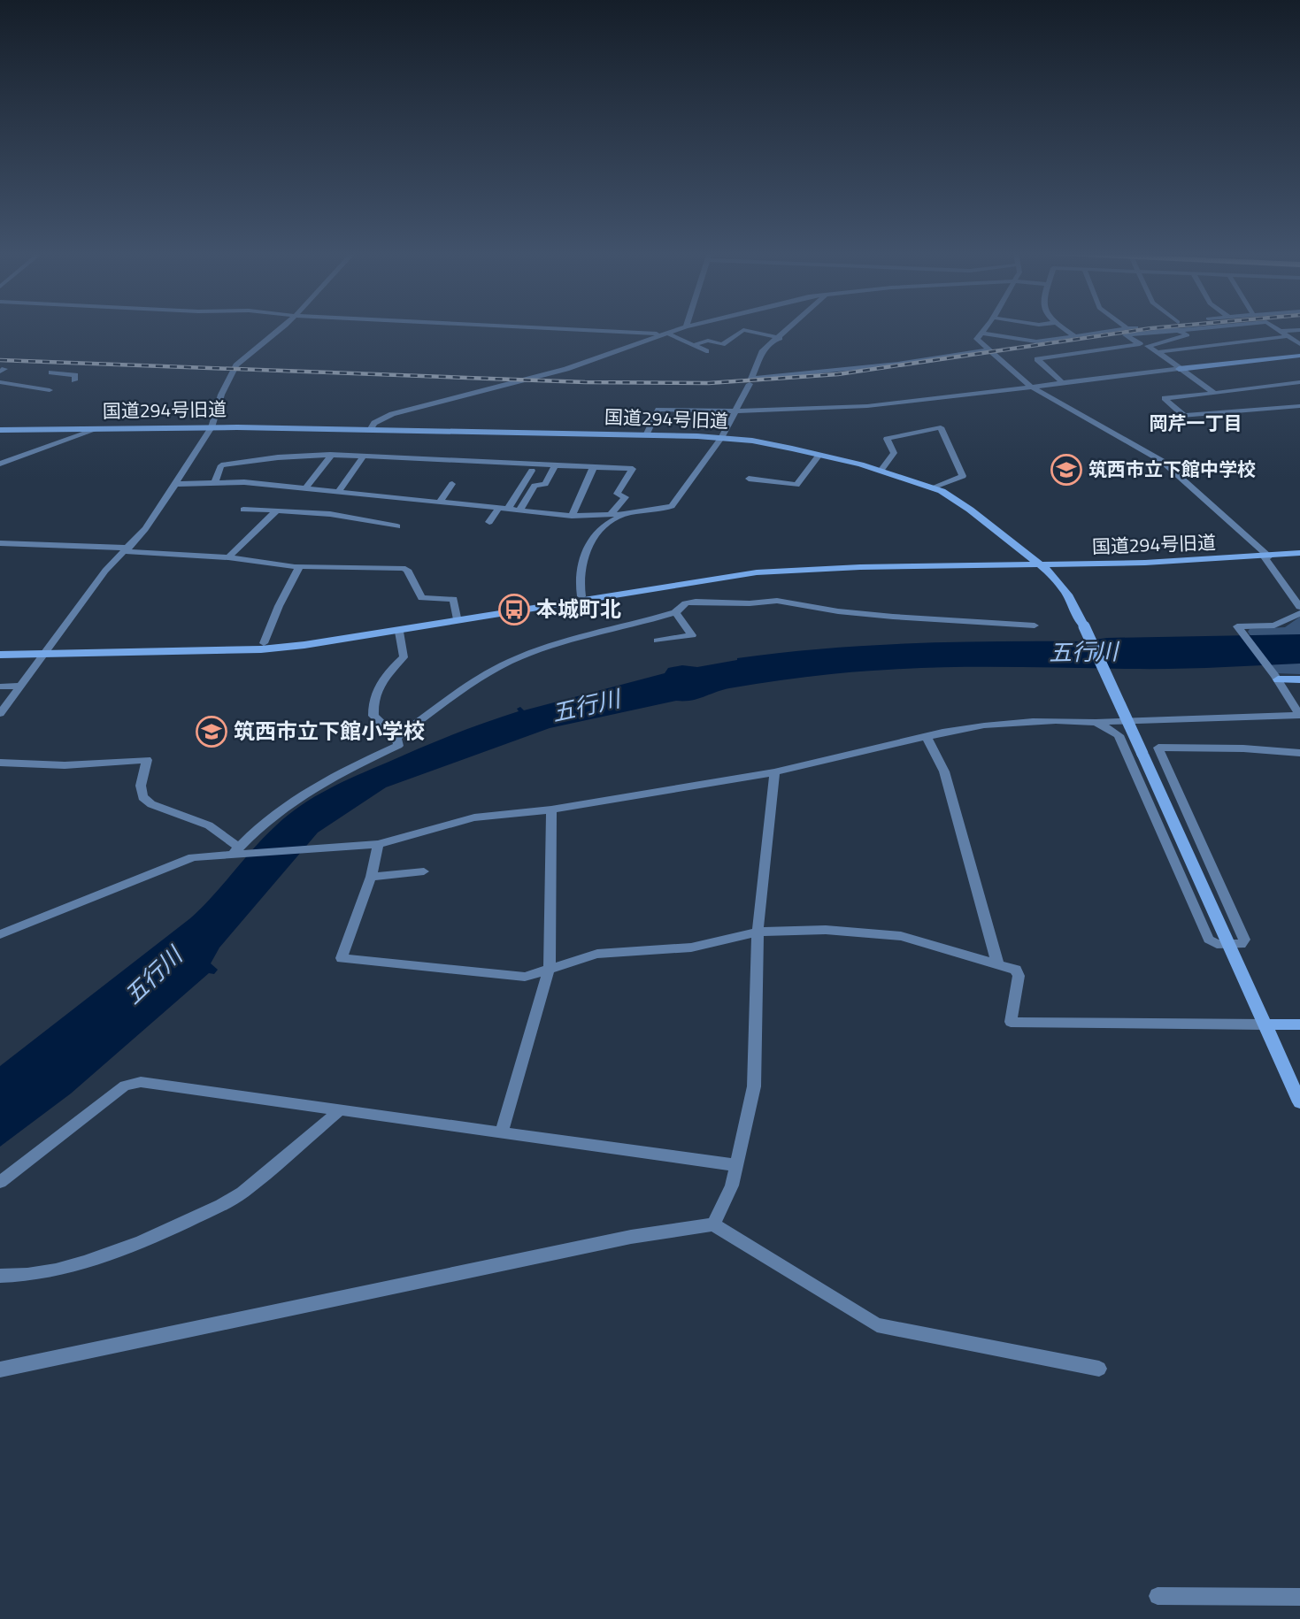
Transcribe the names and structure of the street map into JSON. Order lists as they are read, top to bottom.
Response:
{
  "streets": {
    "street": ["国道294号旧道"]
  },
  "districts": ["岡芹一丁目"],
  "water": ["五行川"],
  "places": {
    "school or university": ["筑西市立下館中学校", "筑西市立下館小学校"],
    "bus stop": ["本城町北"]
  }
}
